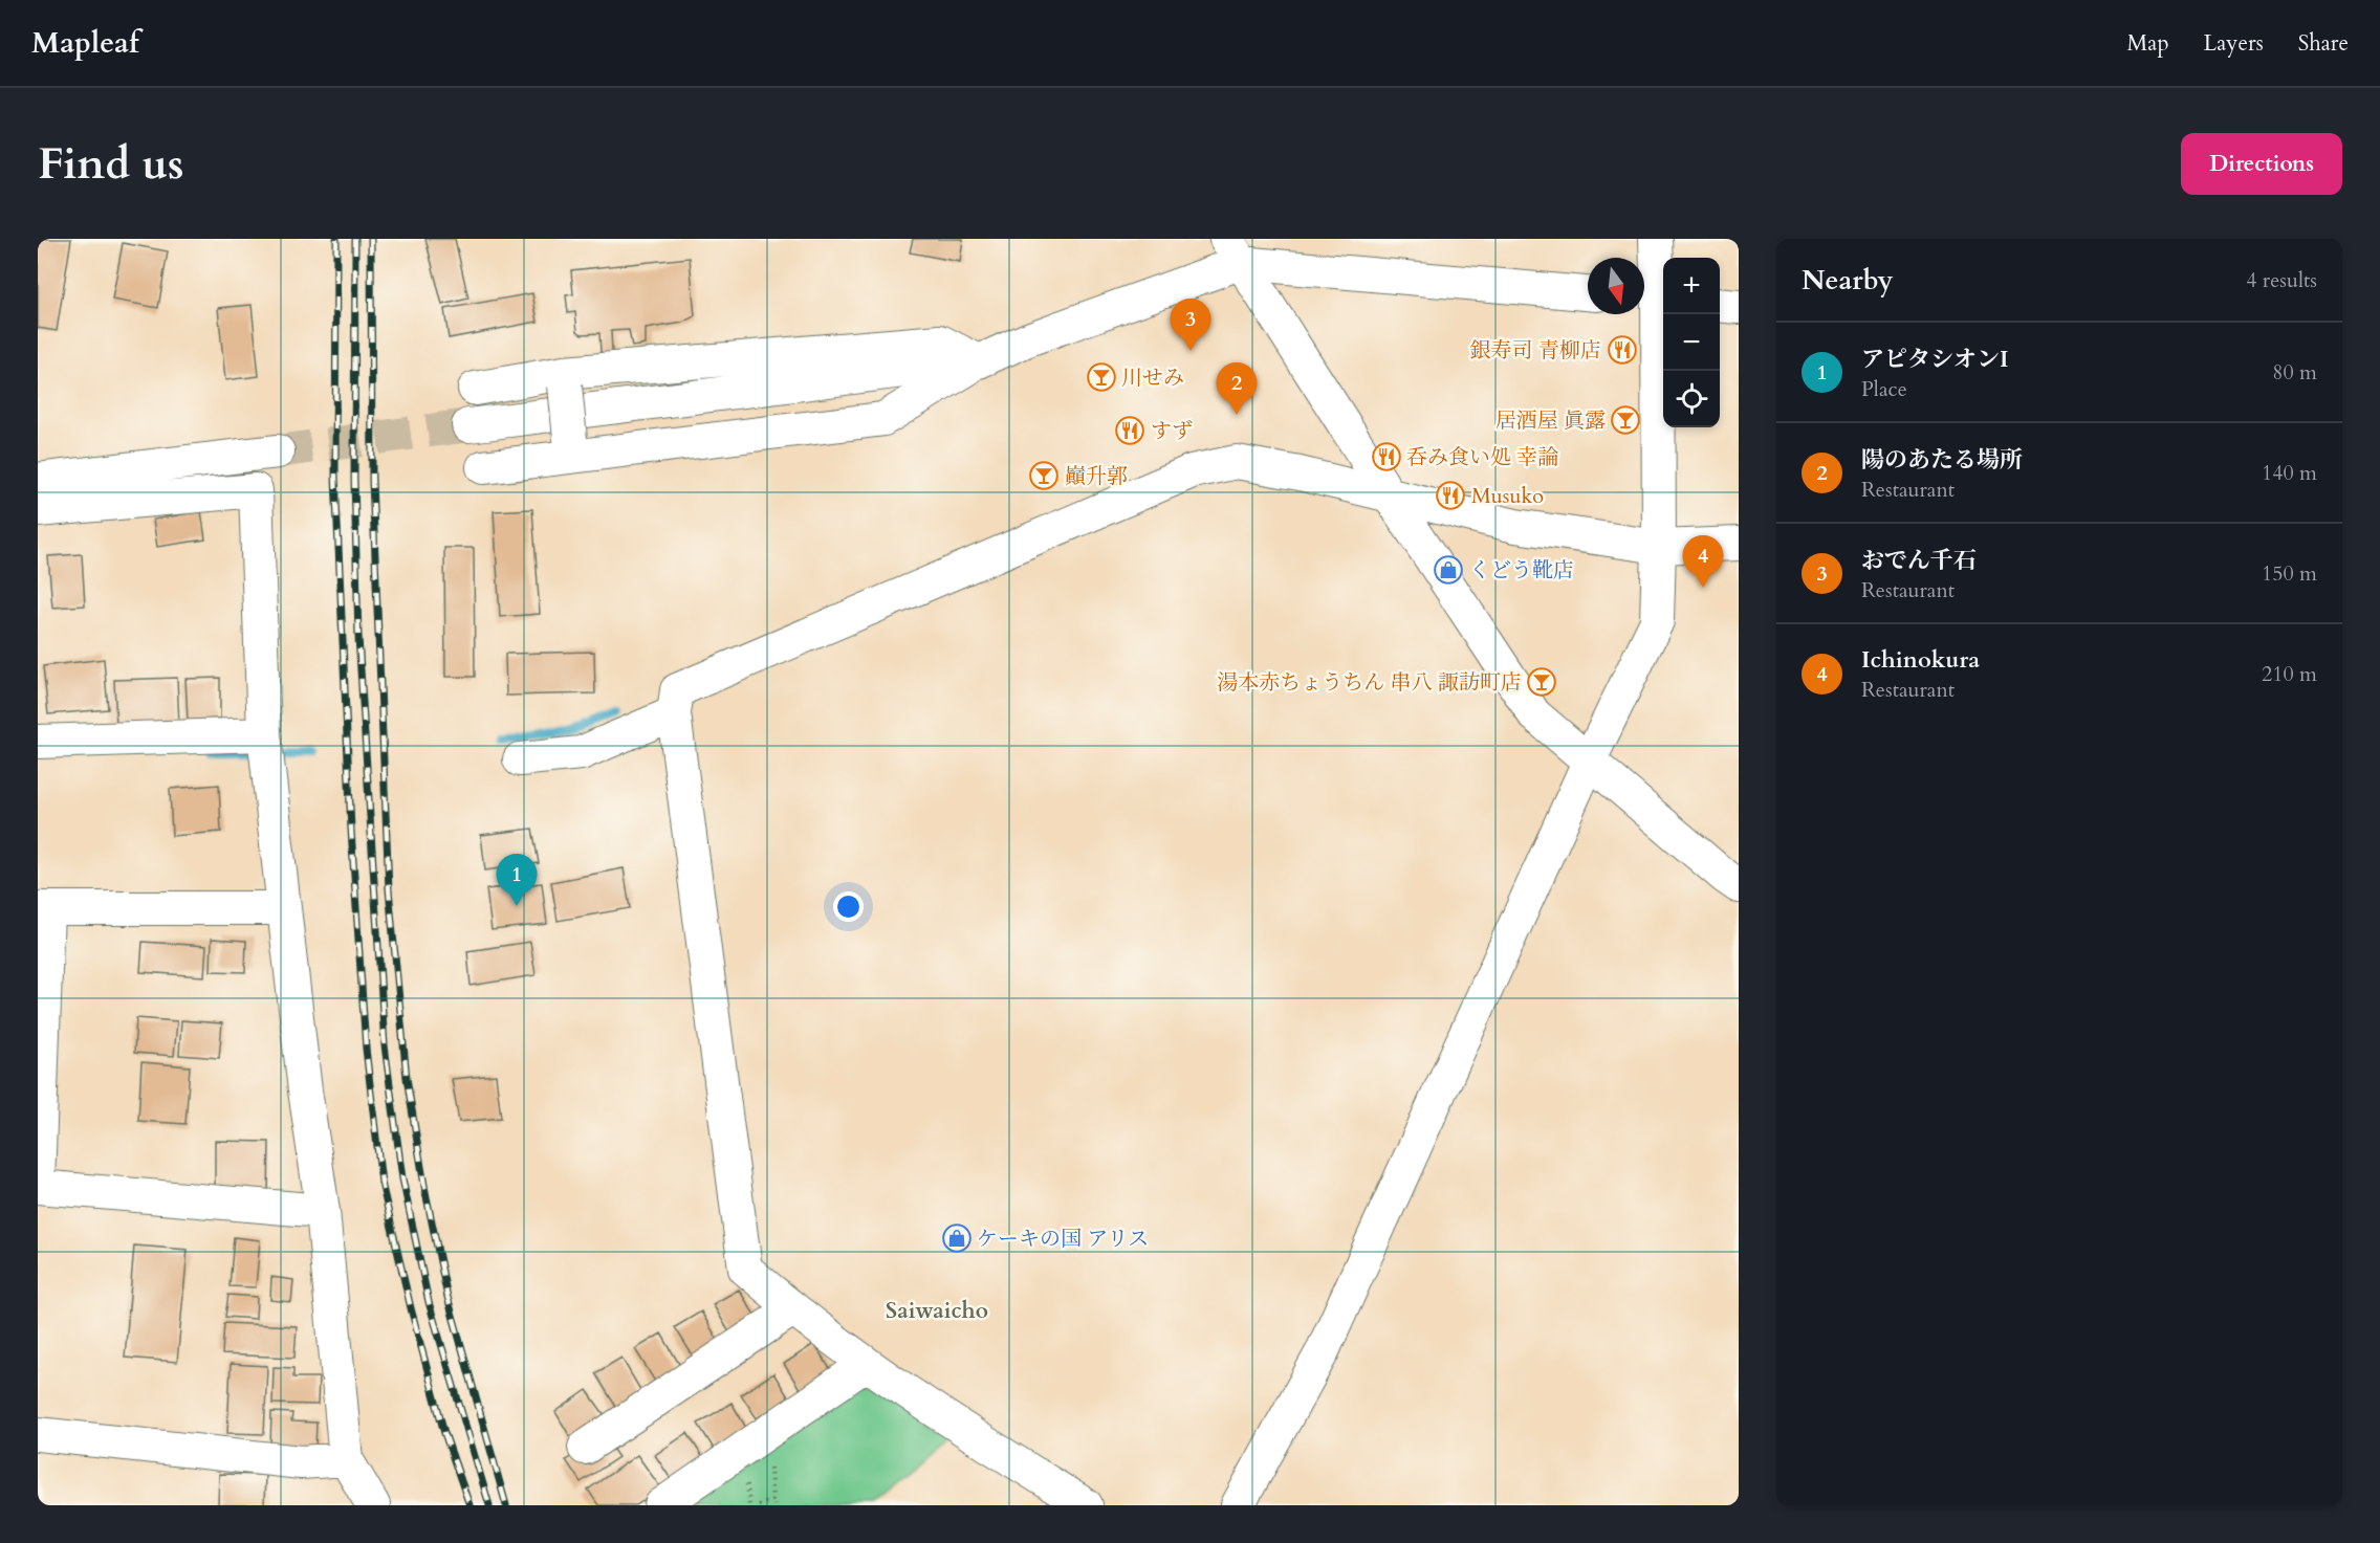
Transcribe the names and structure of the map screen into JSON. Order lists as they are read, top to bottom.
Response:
{
  "districts": ["Saiwaicho"],
  "places": {
    "restaurant": [
      "銀寿司 青柳店",
      "すず",
      "呑み食い処 幸論",
      "Musuko"
    ],
    "bar": [
      "川せみ",
      "居酒屋 眞露",
      "巓升郭",
      "湯本赤ちょうちん 串八 諏訪町店"
    ],
    "shop": ["くどう靴店", "ケーキの国 アリス"]
  },
  "north": "bottom",
  "page": {
    "header": "Mapleaf",
    "nav": ["Map", "Layers", "Share"],
    "buttons": "Directions",
    "title": "Find us",
    "heading": ["Nearby", "4 results"],
    "map_buttons": ["+", "−"],
    "pins": [
      "3",
      "2",
      "4",
      "1"
    ],
    "list": [
      {
        "mark": "1",
        "name": "アピタシオンI",
        "note": "Place",
        "value": "80 m"
      },
      {
        "mark": "2",
        "name": "陽のあたる場所",
        "note": "Restaurant",
        "value": "140 m"
      },
      {
        "mark": "3",
        "name": "おでん千石",
        "note": "Restaurant",
        "value": "150 m"
      },
      {
        "mark": "4",
        "name": "Ichinokura",
        "note": "Restaurant",
        "value": "210 m"
      }
    ]
  }
}
